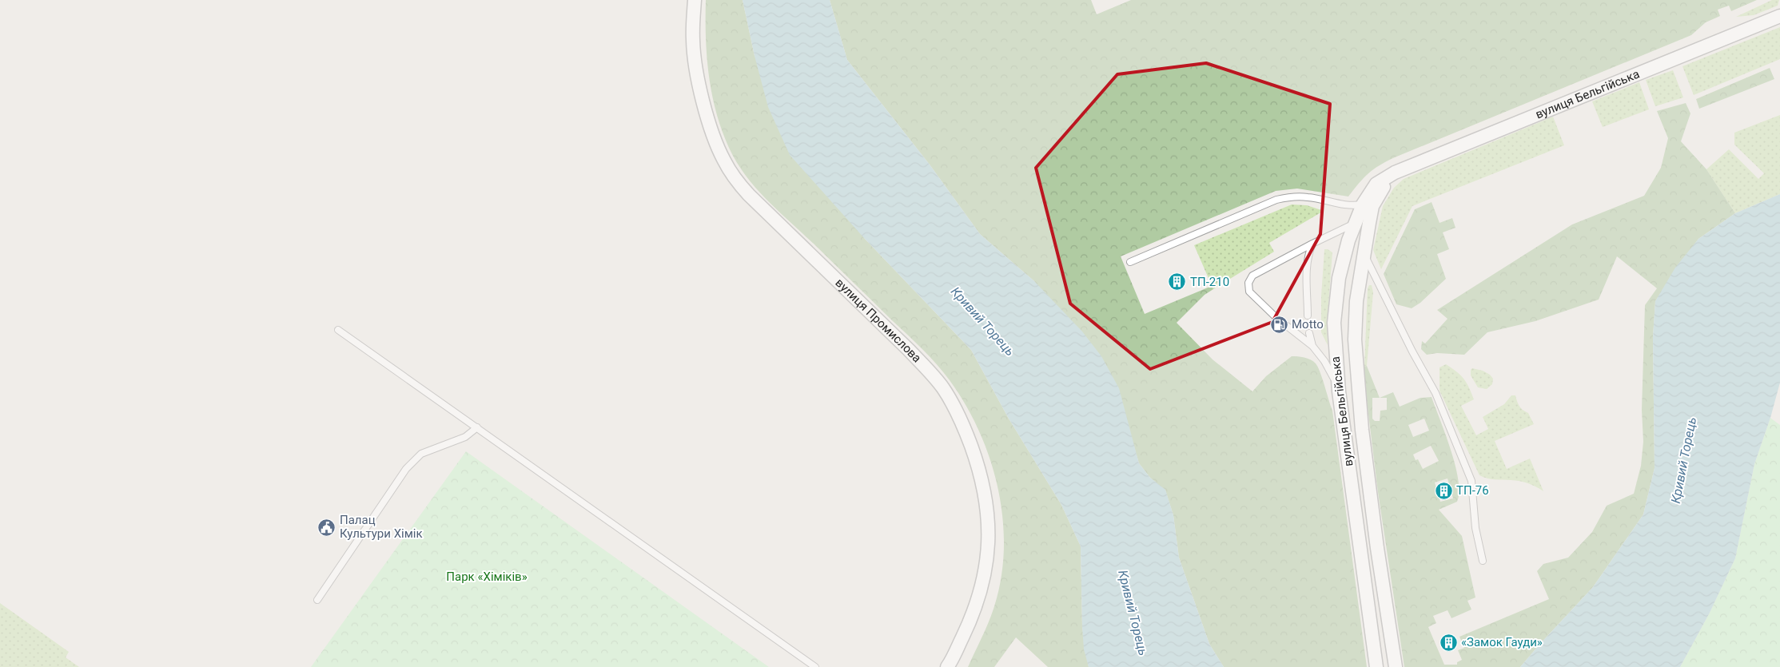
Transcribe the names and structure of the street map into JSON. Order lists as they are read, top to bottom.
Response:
{
  "streets": {
    "street": ["вулиця Бельгійська", "вулиця Промислова"]
  },
  "water": ["Кривий Торець"],
  "parks": ["Парк «Хіміків»"],
  "places": {
    "building": ["ТП-210", "ТП-76", "«Замок Гауди»"],
    "fuel station": ["Motto"],
    "public building": ["Палац Культури Хімік"]
  }
}
